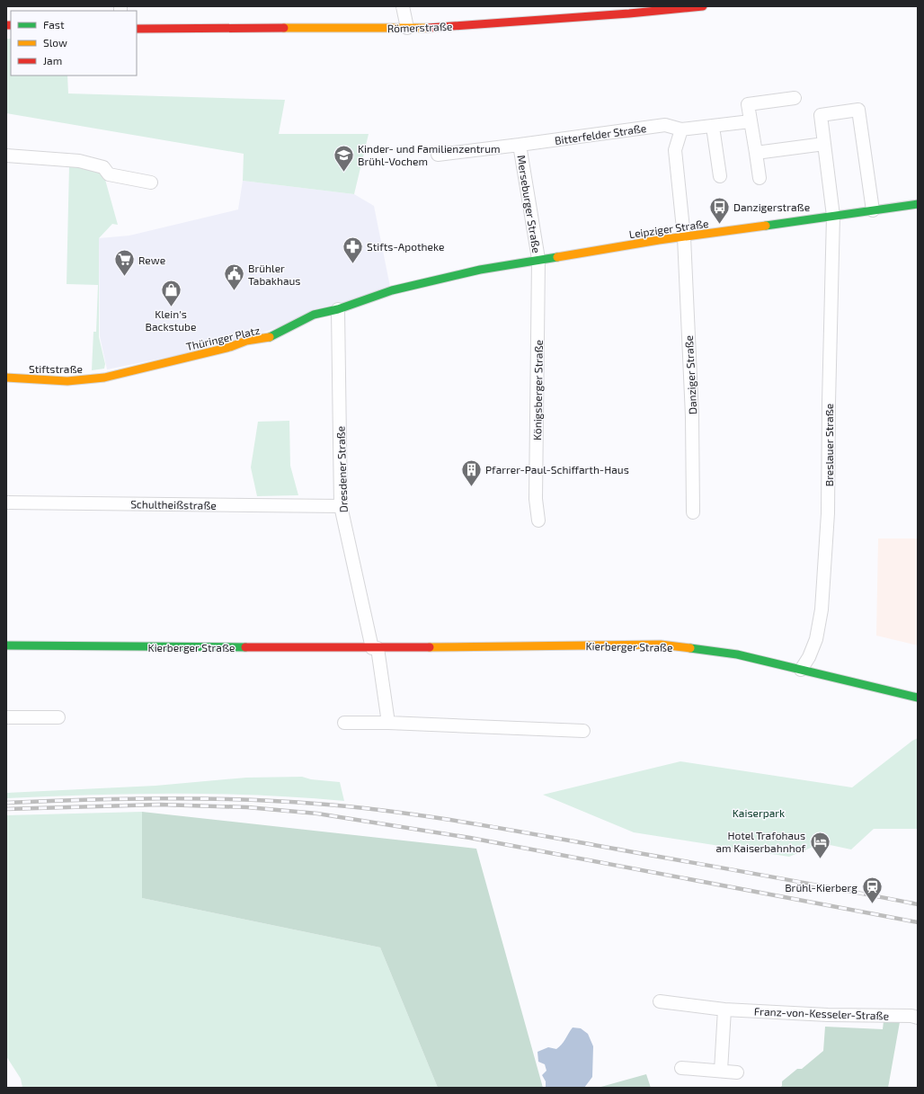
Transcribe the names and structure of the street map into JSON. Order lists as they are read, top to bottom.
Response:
{
  "streets": {
    "street": [
      "Römerstraße",
      "Bitterfelder Straße",
      "Merseburger Straße",
      "Leipziger Straße",
      "Thüringer Platz",
      "Stiftstraße",
      "Danziger Straße",
      "Königsberger Straße",
      "Breslauer Straße",
      "Dresdener Straße",
      "Schultheißstraße",
      "Kierberger Straße",
      "Franz-von-Kesseler-Straße"
    ]
  },
  "crossings": [
    ["Bitterfelder Straße", "Merseburger Straße"],
    ["Merseburger Straße", "Leipziger Straße"],
    ["Merseburger Straße", "Königsberger Straße"],
    ["Leipziger Straße", "Thüringer Platz"],
    ["Leipziger Straße", "Danziger Straße"],
    ["Leipziger Straße", "Königsberger Straße"],
    ["Leipziger Straße", "Breslauer Straße"],
    ["Thüringer Platz", "Stiftstraße"],
    ["Thüringer Platz", "Dresdener Straße"],
    ["Breslauer Straße", "Kierberger Straße"],
    ["Dresdener Straße", "Schultheißstraße"],
    ["Dresdener Straße", "Kierberger Straße"]
  ],
  "parks": ["Kaiserpark"],
  "places": {
    "school or university": ["Kinder- und Familienzentrum Brühl-Vochem"],
    "bus stop": ["Danzigerstraße"],
    "pharmacy": ["Stifts-Apotheke"],
    "supermarket": ["Rewe"],
    "public building": ["Brühler Tabakhaus"],
    "shop": ["Klein's Backstube"],
    "building": ["Pfarrer-Paul-Schiffarth-Haus"],
    "hotel": ["Hotel Trafohaus am Kaiserbahnhof"],
    "station": ["Brühl-Kierberg"]
  },
  "legend": ["Fast", "Slow", "Jam"]
}
